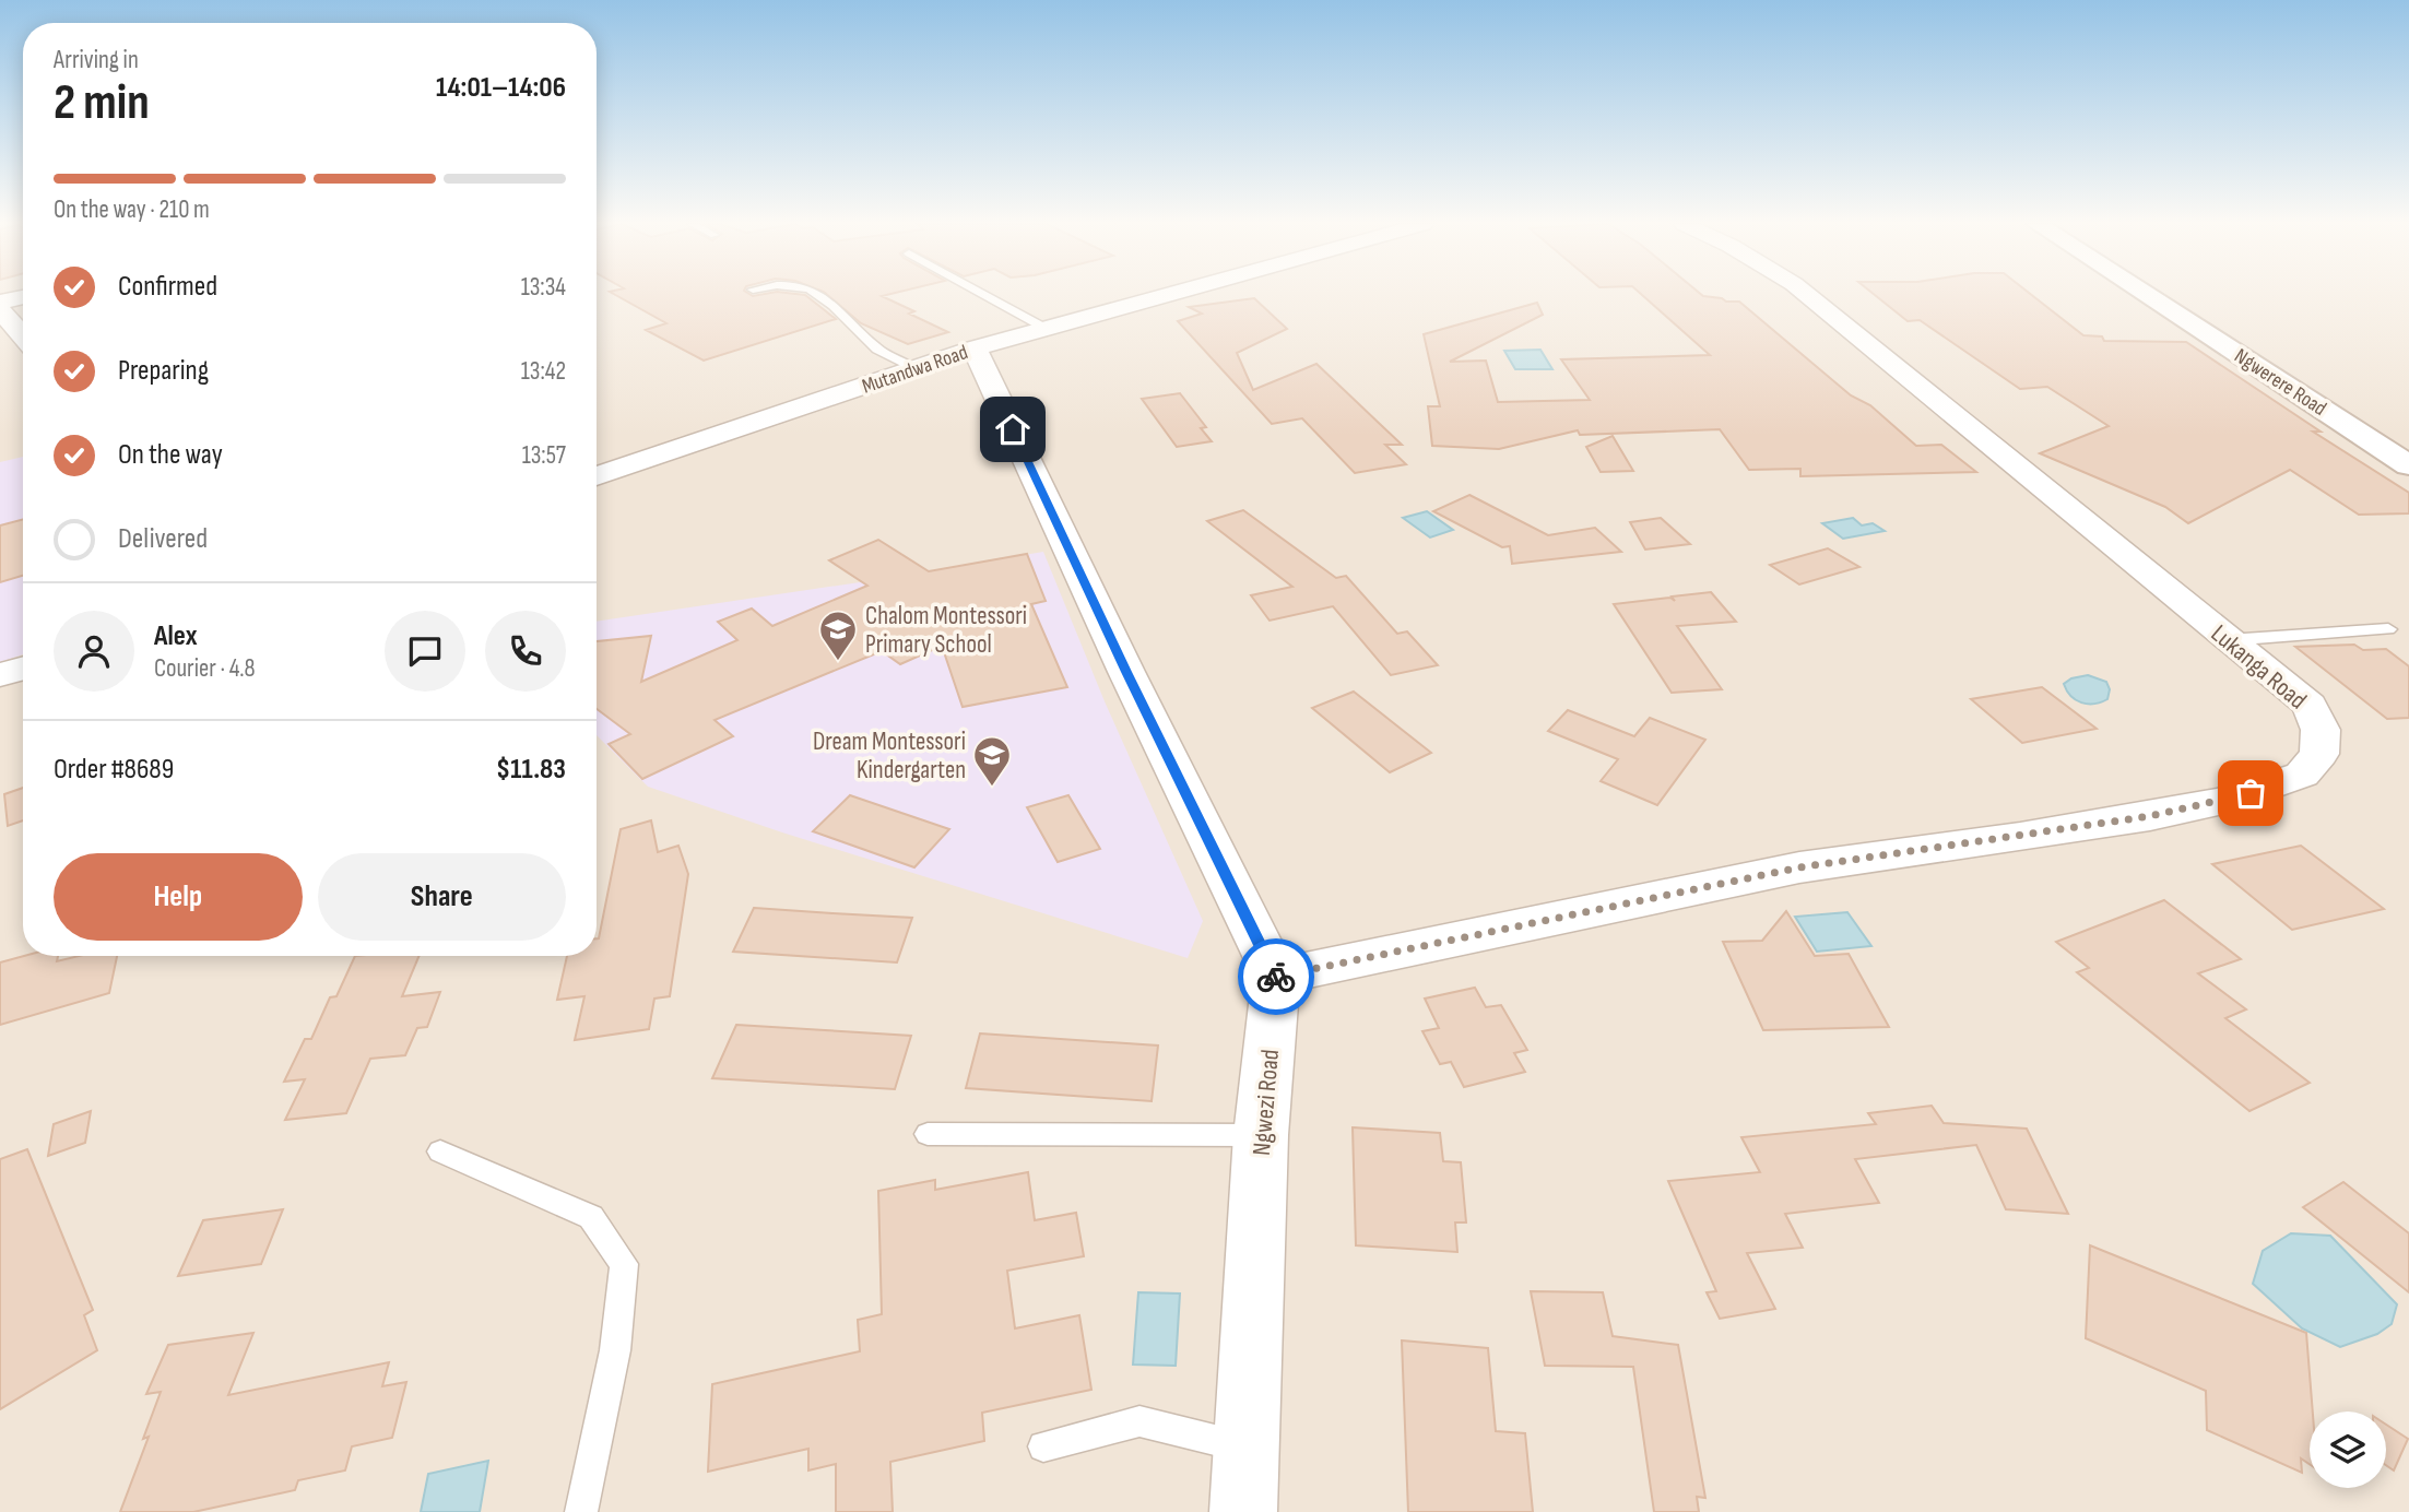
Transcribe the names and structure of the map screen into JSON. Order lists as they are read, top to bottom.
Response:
{
  "streets": {
    "street": [
      "Mutandwa Road",
      "Ngwerere Road",
      "Lukanga Road",
      "Ngwezi Road"
    ]
  },
  "crossings": [
    ["Lukanga Road", "Ngwezi Road"]
  ],
  "places": {
    "school or university": ["Chalom Montessori Primary School", "Dream Montessori Kindergarten"]
  },
  "page": {
    "heading": ["2 min", "Arriving in", "14:01–14:06"],
    "panel": [
      "Alex",
      "Courier · 4.8",
      "Order #8689",
      "$11.83"
    ],
    "bar": "On the way · 210 m",
    "list": [
      ["Confirmed", "13:34"],
      ["Preparing", "13:42"],
      ["On the way", "13:57"],
      "Delivered"
    ],
    "buttons": ["Help", "Share"]
  }
}
